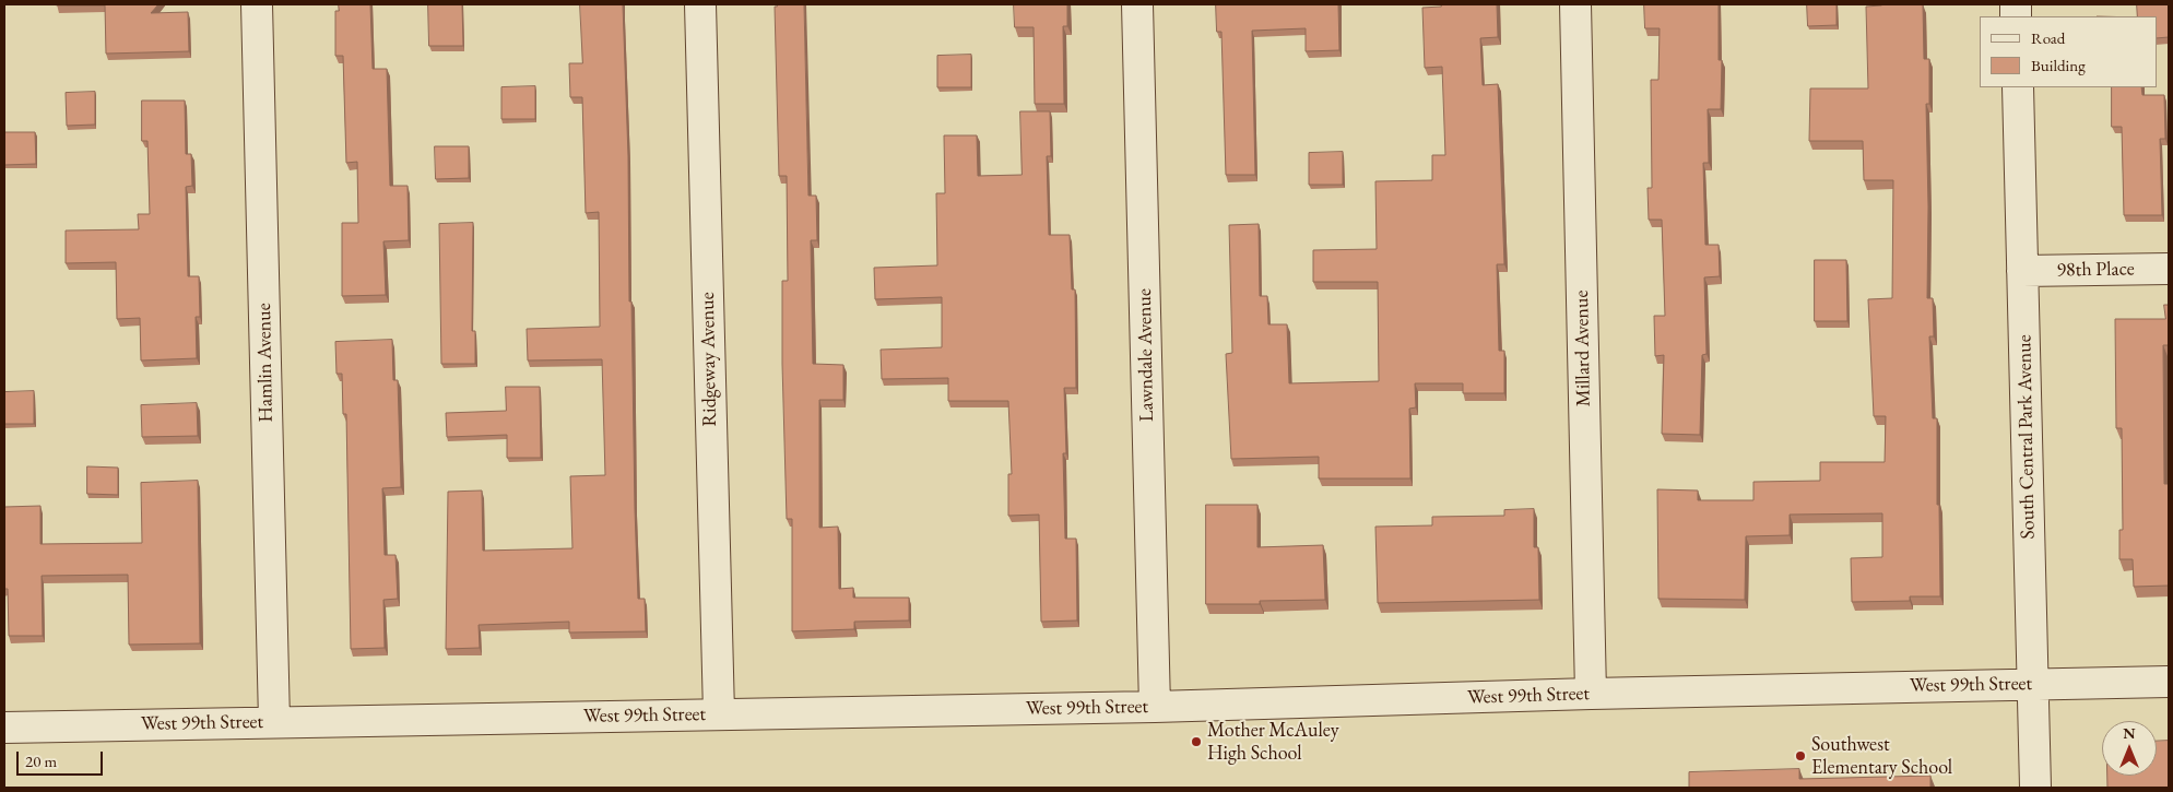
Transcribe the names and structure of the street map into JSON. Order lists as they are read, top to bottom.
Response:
{
  "streets": {
    "street": [
      "98th Place",
      "Millard Avenue",
      "Lawndale Avenue",
      "Ridgeway Avenue",
      "Hamlin Avenue",
      "South Central Park Avenue",
      "West 99th Street"
    ]
  },
  "crossings": [
    ["98th Place", "South Central Park Avenue"],
    ["Millard Avenue", "West 99th Street"],
    ["Lawndale Avenue", "West 99th Street"],
    ["Ridgeway Avenue", "West 99th Street"],
    ["Hamlin Avenue", "West 99th Street"],
    ["South Central Park Avenue", "West 99th Street"]
  ],
  "places": ["Mother McAuley High School", "Southwest Elementary School"],
  "legend": ["Road", "Building"],
  "scale_bar": "20 m",
  "north": "top"
}
